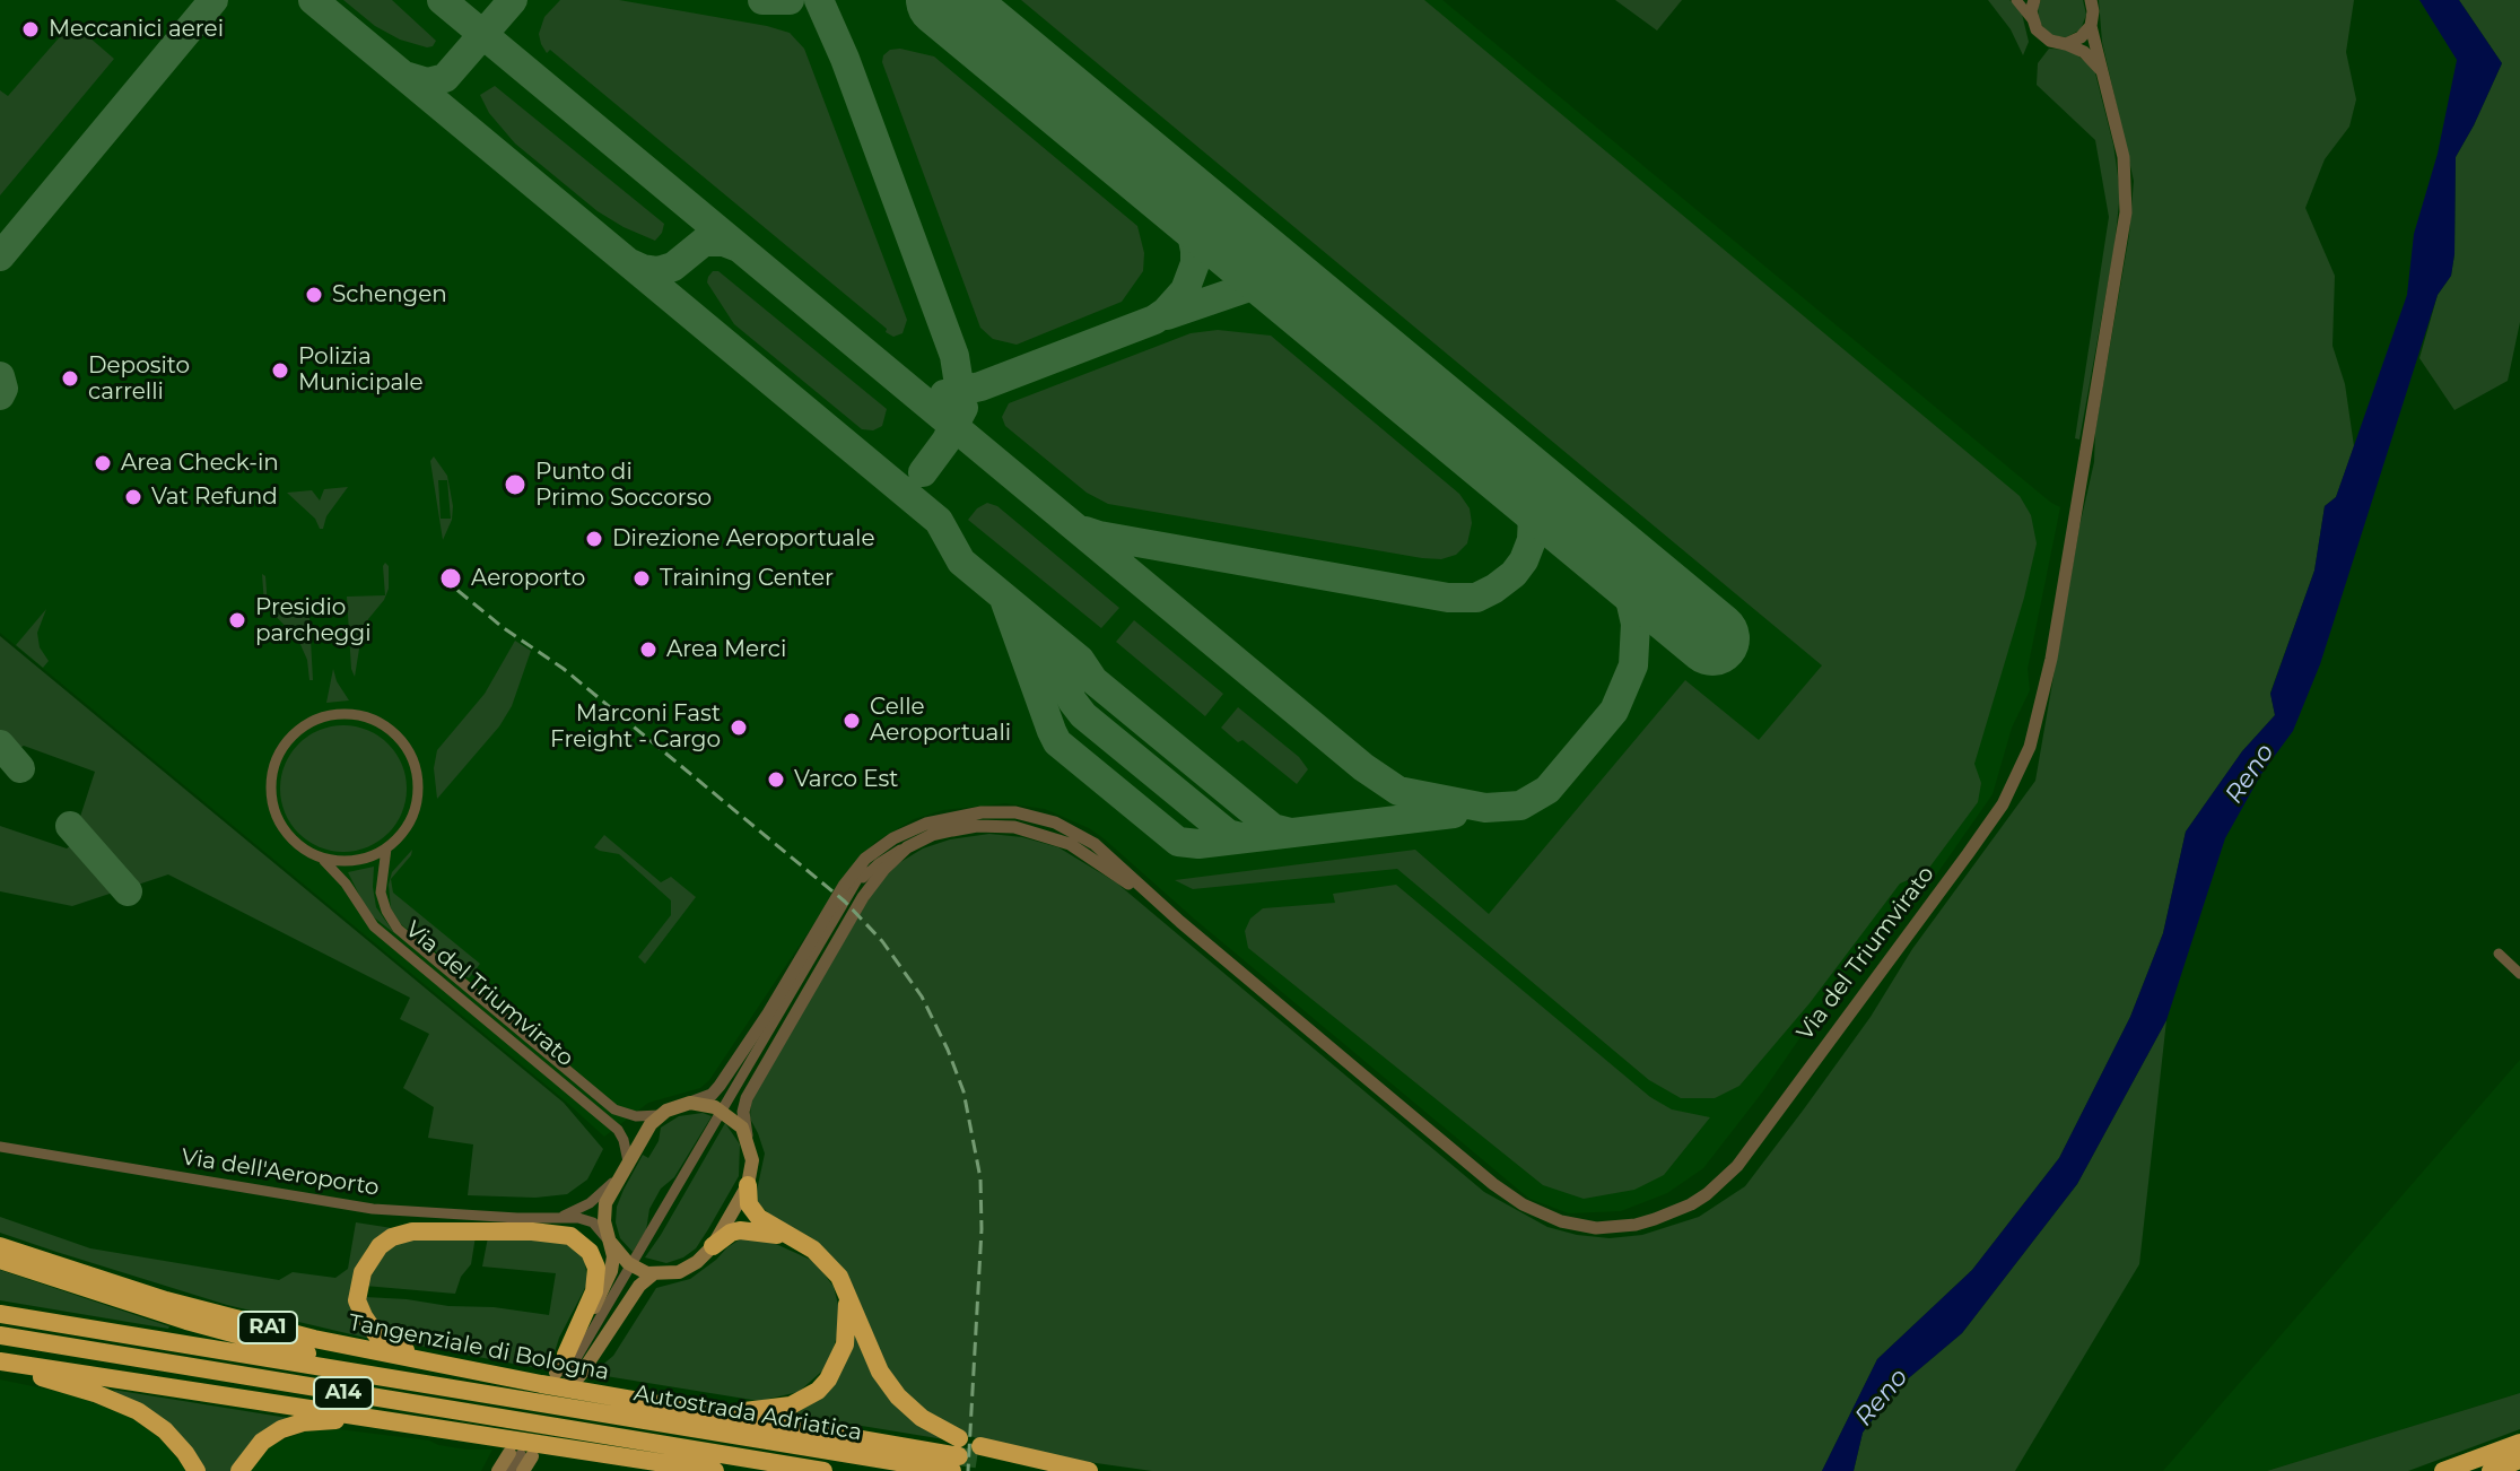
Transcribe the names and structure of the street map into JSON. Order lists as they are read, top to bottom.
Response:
{
  "streets": {
    "highway": [
      "RA1",
      "Tangenziale di Bologna",
      "A14",
      "Autostrada Adriatica"
    ],
    "main road": ["Via del Triumvirato"],
    "street": ["Via dell'Aeroporto"]
  },
  "crossings": [
    ["Via del Triumvirato", "Via dell'Aeroporto"],
    ["Via del Triumvirato", "Tangenziale di Bologna"],
    ["Via del Triumvirato", "Autostrada Adriatica"],
    ["Tangenziale di Bologna", "Autostrada Adriatica"],
    ["A14", "Autostrada Adriatica"]
  ],
  "water": ["Reno"],
  "places": [
    "Meccanici aerei",
    "Schengen",
    "Polizia Municipale",
    "Deposito carrelli",
    "Area Check-in",
    "Punto di Primo Soccorso",
    "Vat Refund",
    "Direzione Aeroportuale",
    "Aeroporto",
    "Training Center",
    "Presidio parcheggi",
    "Area Merci",
    "Celle Aeroportuali",
    "Marconi Fast Freight - Cargo",
    "Varco Est"
  ]
}
